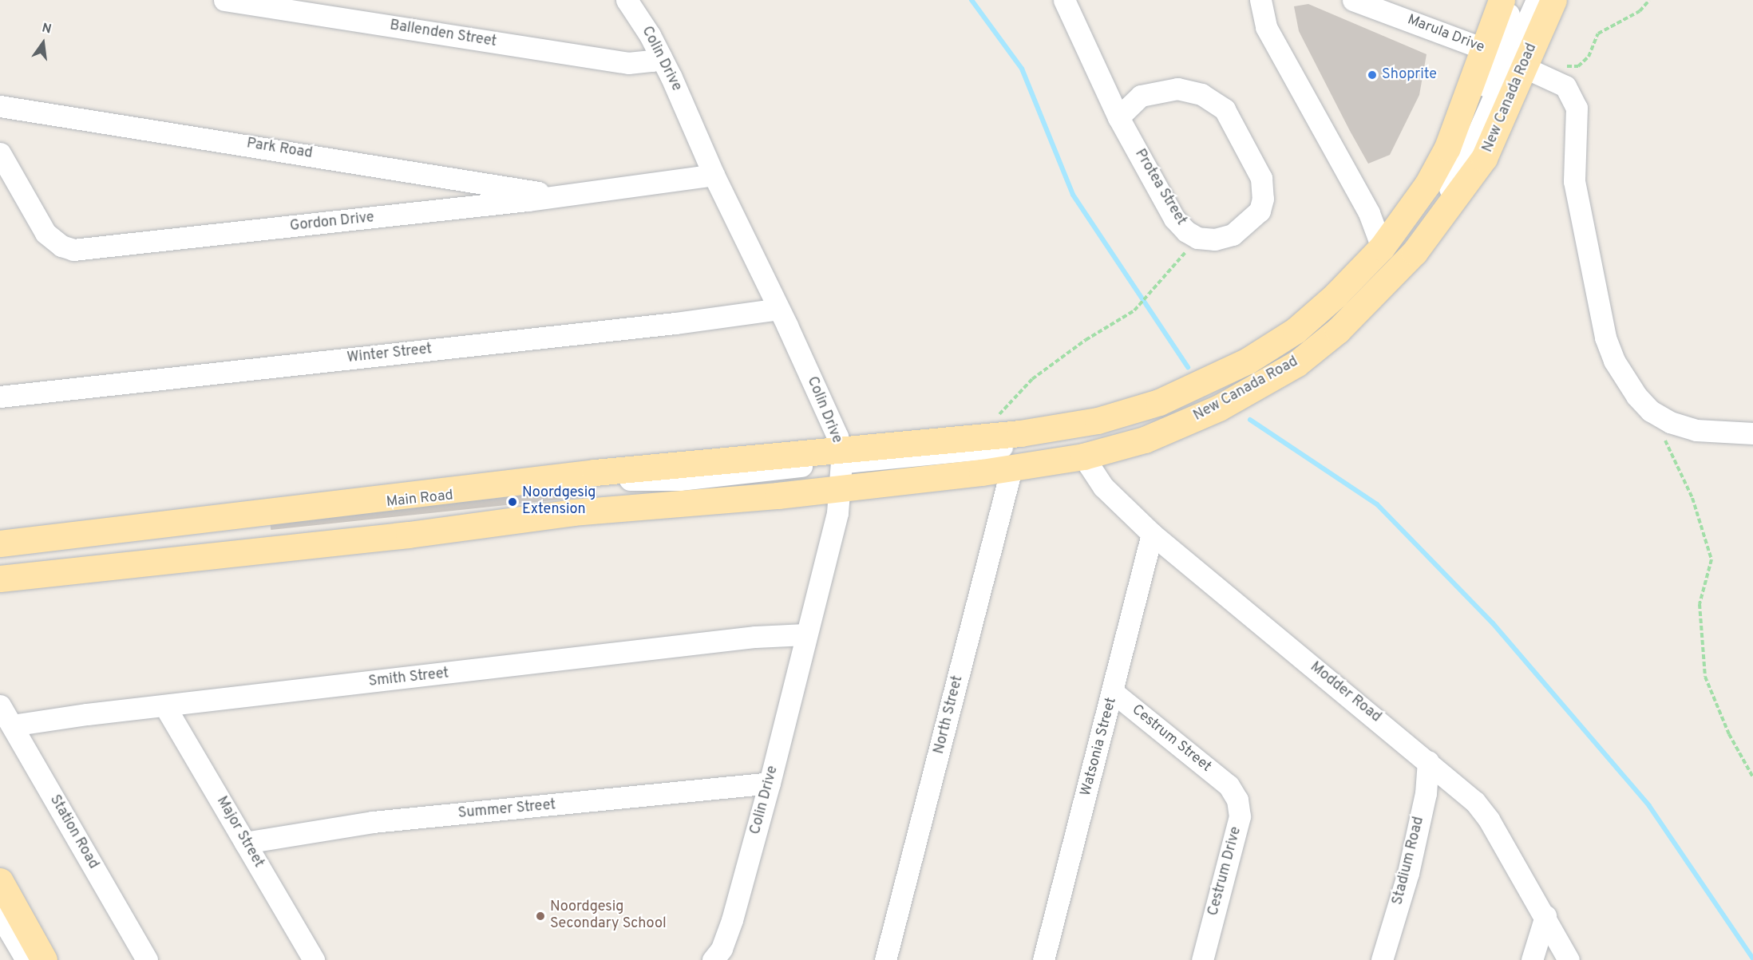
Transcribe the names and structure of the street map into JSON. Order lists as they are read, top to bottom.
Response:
{
  "streets": {
    "main road": ["New Canada Road", "Main Road"],
    "street": [
      "Ballenden Street",
      "Marula Drive",
      "Colin Drive",
      "Park Road",
      "Protea Street",
      "Gordon Drive",
      "Winter Street",
      "Smith Street",
      "Modder Road",
      "North Street",
      "Cestrum Street",
      "Watsonia Street",
      "Summer Street",
      "Station Road",
      "Major Street",
      "Stadium Road",
      "Cestrum Drive"
    ]
  },
  "crossings": [
    ["Ballenden Street", "Colin Drive"],
    ["Marula Drive", "New Canada Road"],
    ["Colin Drive", "New Canada Road"],
    ["Colin Drive", "Gordon Drive"],
    ["Colin Drive", "Winter Street"],
    ["Colin Drive", "Main Road"],
    ["Colin Drive", "Smith Street"],
    ["Colin Drive", "Summer Street"],
    ["New Canada Road", "Main Road"],
    ["New Canada Road", "Modder Road"],
    ["New Canada Road", "North Street"],
    ["Park Road", "Gordon Drive"],
    ["Smith Street", "Station Road"],
    ["Smith Street", "Major Street"],
    ["Modder Road", "Watsonia Street"],
    ["Modder Road", "Stadium Road"],
    ["Cestrum Street", "Watsonia Street"],
    ["Cestrum Street", "Cestrum Drive"],
    ["Summer Street", "Major Street"]
  ],
  "places": ["Shoprite", "Noordgesig Extension", "Noordgesig Secondary School"],
  "north": "top"
}
